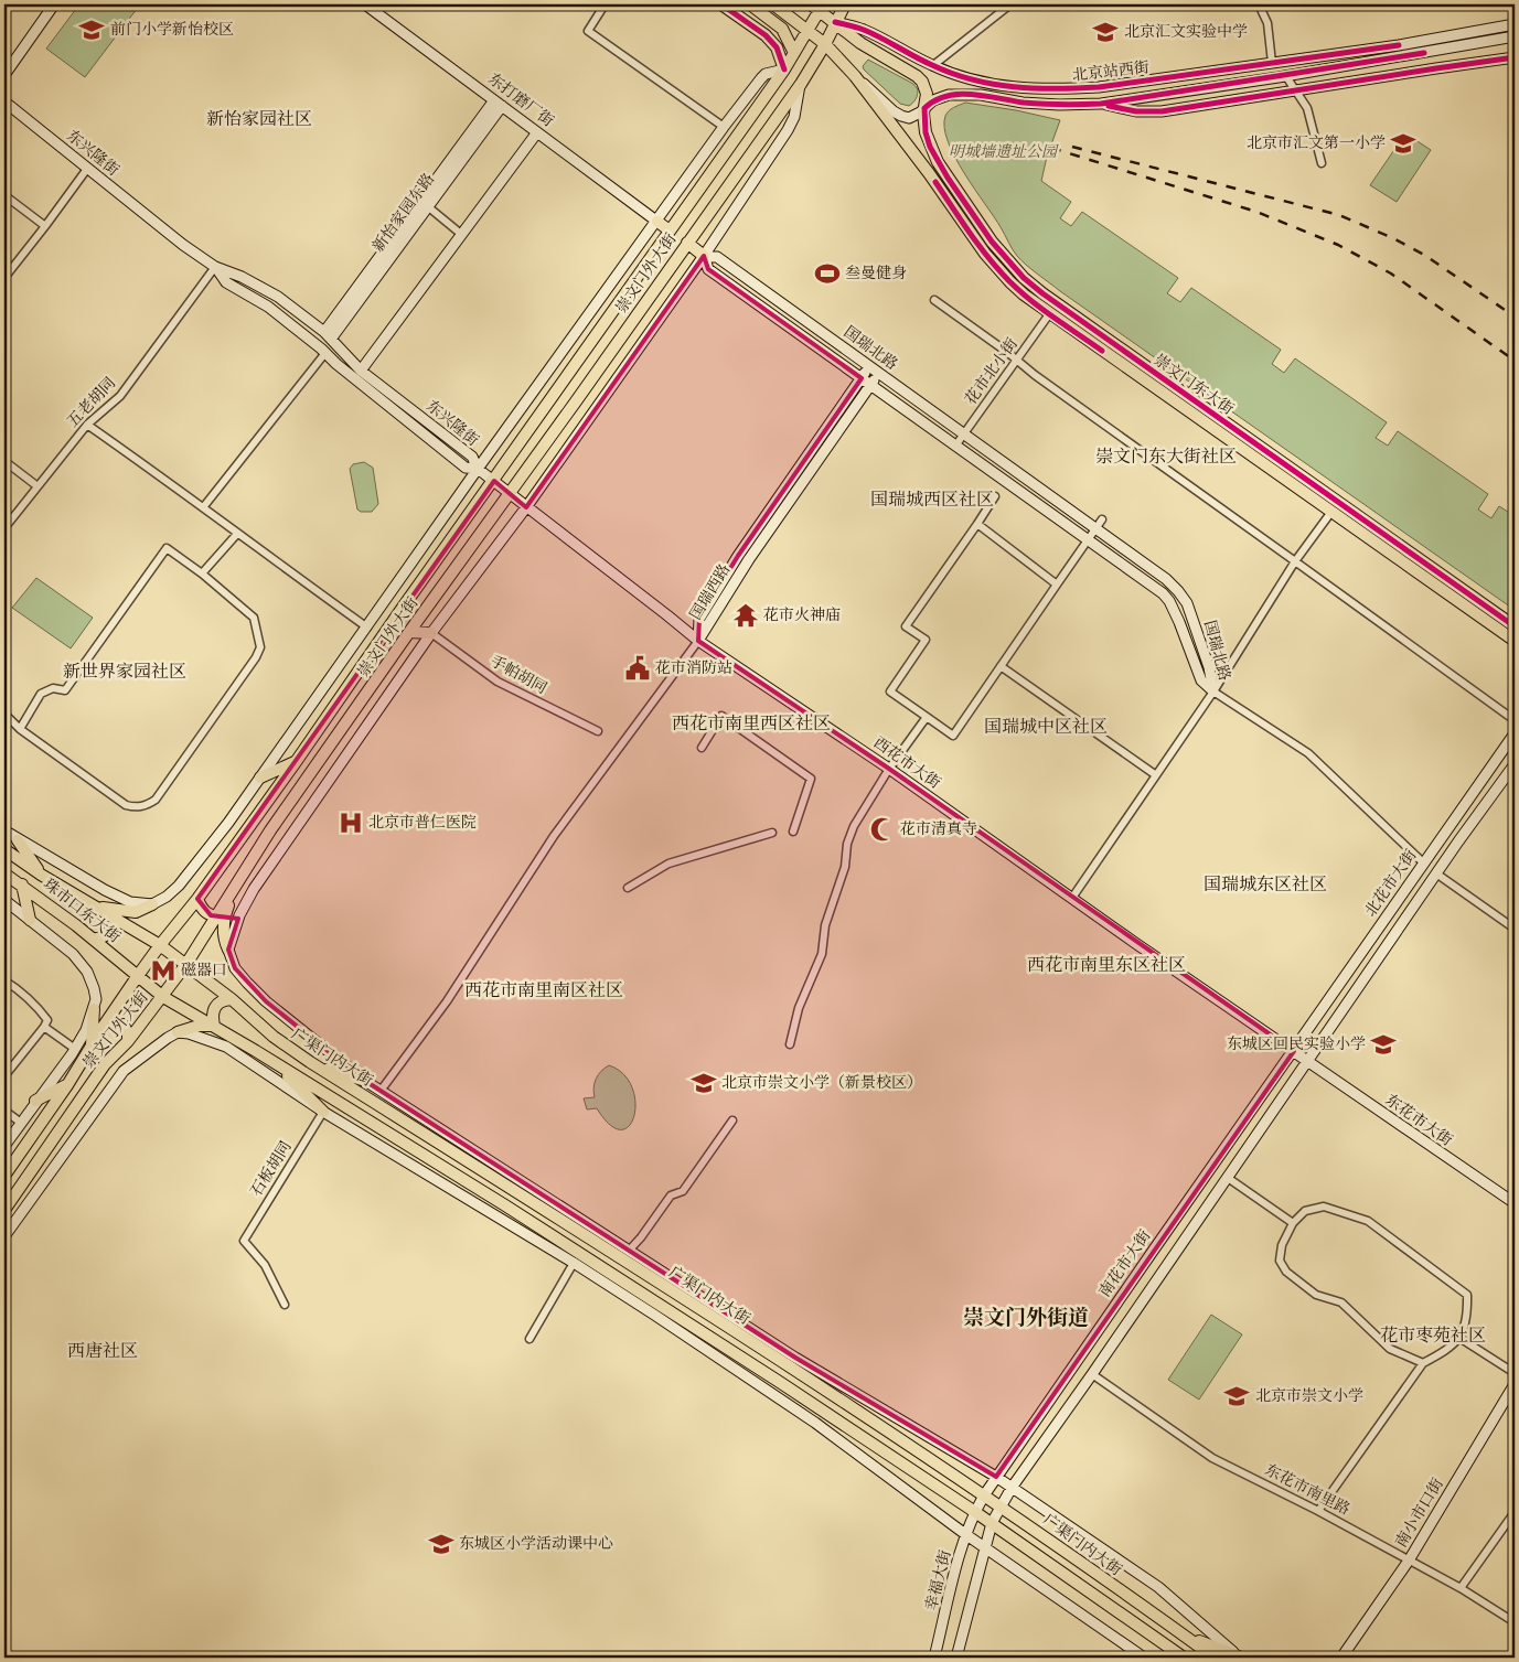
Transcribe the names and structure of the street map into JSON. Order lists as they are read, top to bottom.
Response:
{
  "streets": {
    "main road": [
      "崇文门外大街",
      "崇文门东大街",
      "珠市口东大街",
      "广渠门内大街"
    ],
    "street": [
      "北京站西街",
      "东打磨厂街",
      "东兴隆街",
      "新怡家园东路",
      "国瑞北路",
      "花市北小街",
      "五老胡同",
      "国瑞西路",
      "手帕胡同",
      "西花市大街",
      "北花市大街",
      "东花市大街",
      "石板胡同",
      "南花市大街",
      "东花市南里路",
      "南小市口街",
      "幸福大街"
    ]
  },
  "crossings": [
    ["北京站西街", "崇文门外大街"],
    ["北京站西街", "崇文门东大街"],
    ["东打磨厂街", "新怡家园东路"],
    ["东打磨厂街", "崇文门外大街"],
    ["东兴隆街", "新怡家园东路"],
    ["东兴隆街", "崇文门外大街"],
    ["东兴隆街", "五老胡同"],
    ["东兴隆街", "西花市大街"],
    ["崇文门外大街", "国瑞北路"],
    ["崇文门外大街", "崇文门东大街"],
    ["崇文门外大街", "手帕胡同"],
    ["崇文门外大街", "西花市大街"],
    ["崇文门外大街", "珠市口东大街"],
    ["崇文门外大街", "广渠门内大街"],
    ["国瑞北路", "花市北小街"],
    ["国瑞北路", "国瑞西路"],
    ["花市北小街", "崇文门东大街"],
    ["国瑞西路", "西花市大街"],
    ["西花市大街", "北花市大街"],
    ["西花市大街", "东花市大街"],
    ["西花市大街", "南花市大街"],
    ["北花市大街", "东花市大街"],
    ["北花市大街", "南花市大街"],
    ["珠市口东大街", "广渠门内大街"],
    ["广渠门内大街", "南花市大街"],
    ["广渠门内大街", "幸福大街"],
    ["东花市大街", "南花市大街"],
    ["南花市大街", "幸福大街"],
    ["东花市南里路", "南小市口街"]
  ],
  "districts": [
    "新怡家园社区",
    "崇文门东大街社区",
    "国瑞城西区社区",
    "新世界家园社区",
    "西花市南里西区社区",
    "国瑞城中区社区",
    "国瑞城东区社区",
    "西花市南里东区社区",
    "西花市南里南区社区",
    "崇文门外街道",
    "花市枣苑社区",
    "西唐社区"
  ],
  "parks": ["明城墙遗址公园"],
  "places": {
    "school or university": [
      "前门小学新怡校区",
      "北京汇文实验中学",
      "北京市汇文第一小学",
      "东城区回民实验小学",
      "北京市崇文小学（新景校区）",
      "北京市崇文小学",
      "东城区小学活动课中心"
    ],
    "sports": ["叁曼健身"],
    "temple": ["花市火神庙"],
    "public building": ["花市消防站"],
    "hospital": ["北京市普仁医院"],
    "mosque": ["花市清真寺"],
    "metro station": ["磁器口"]
  }
}
